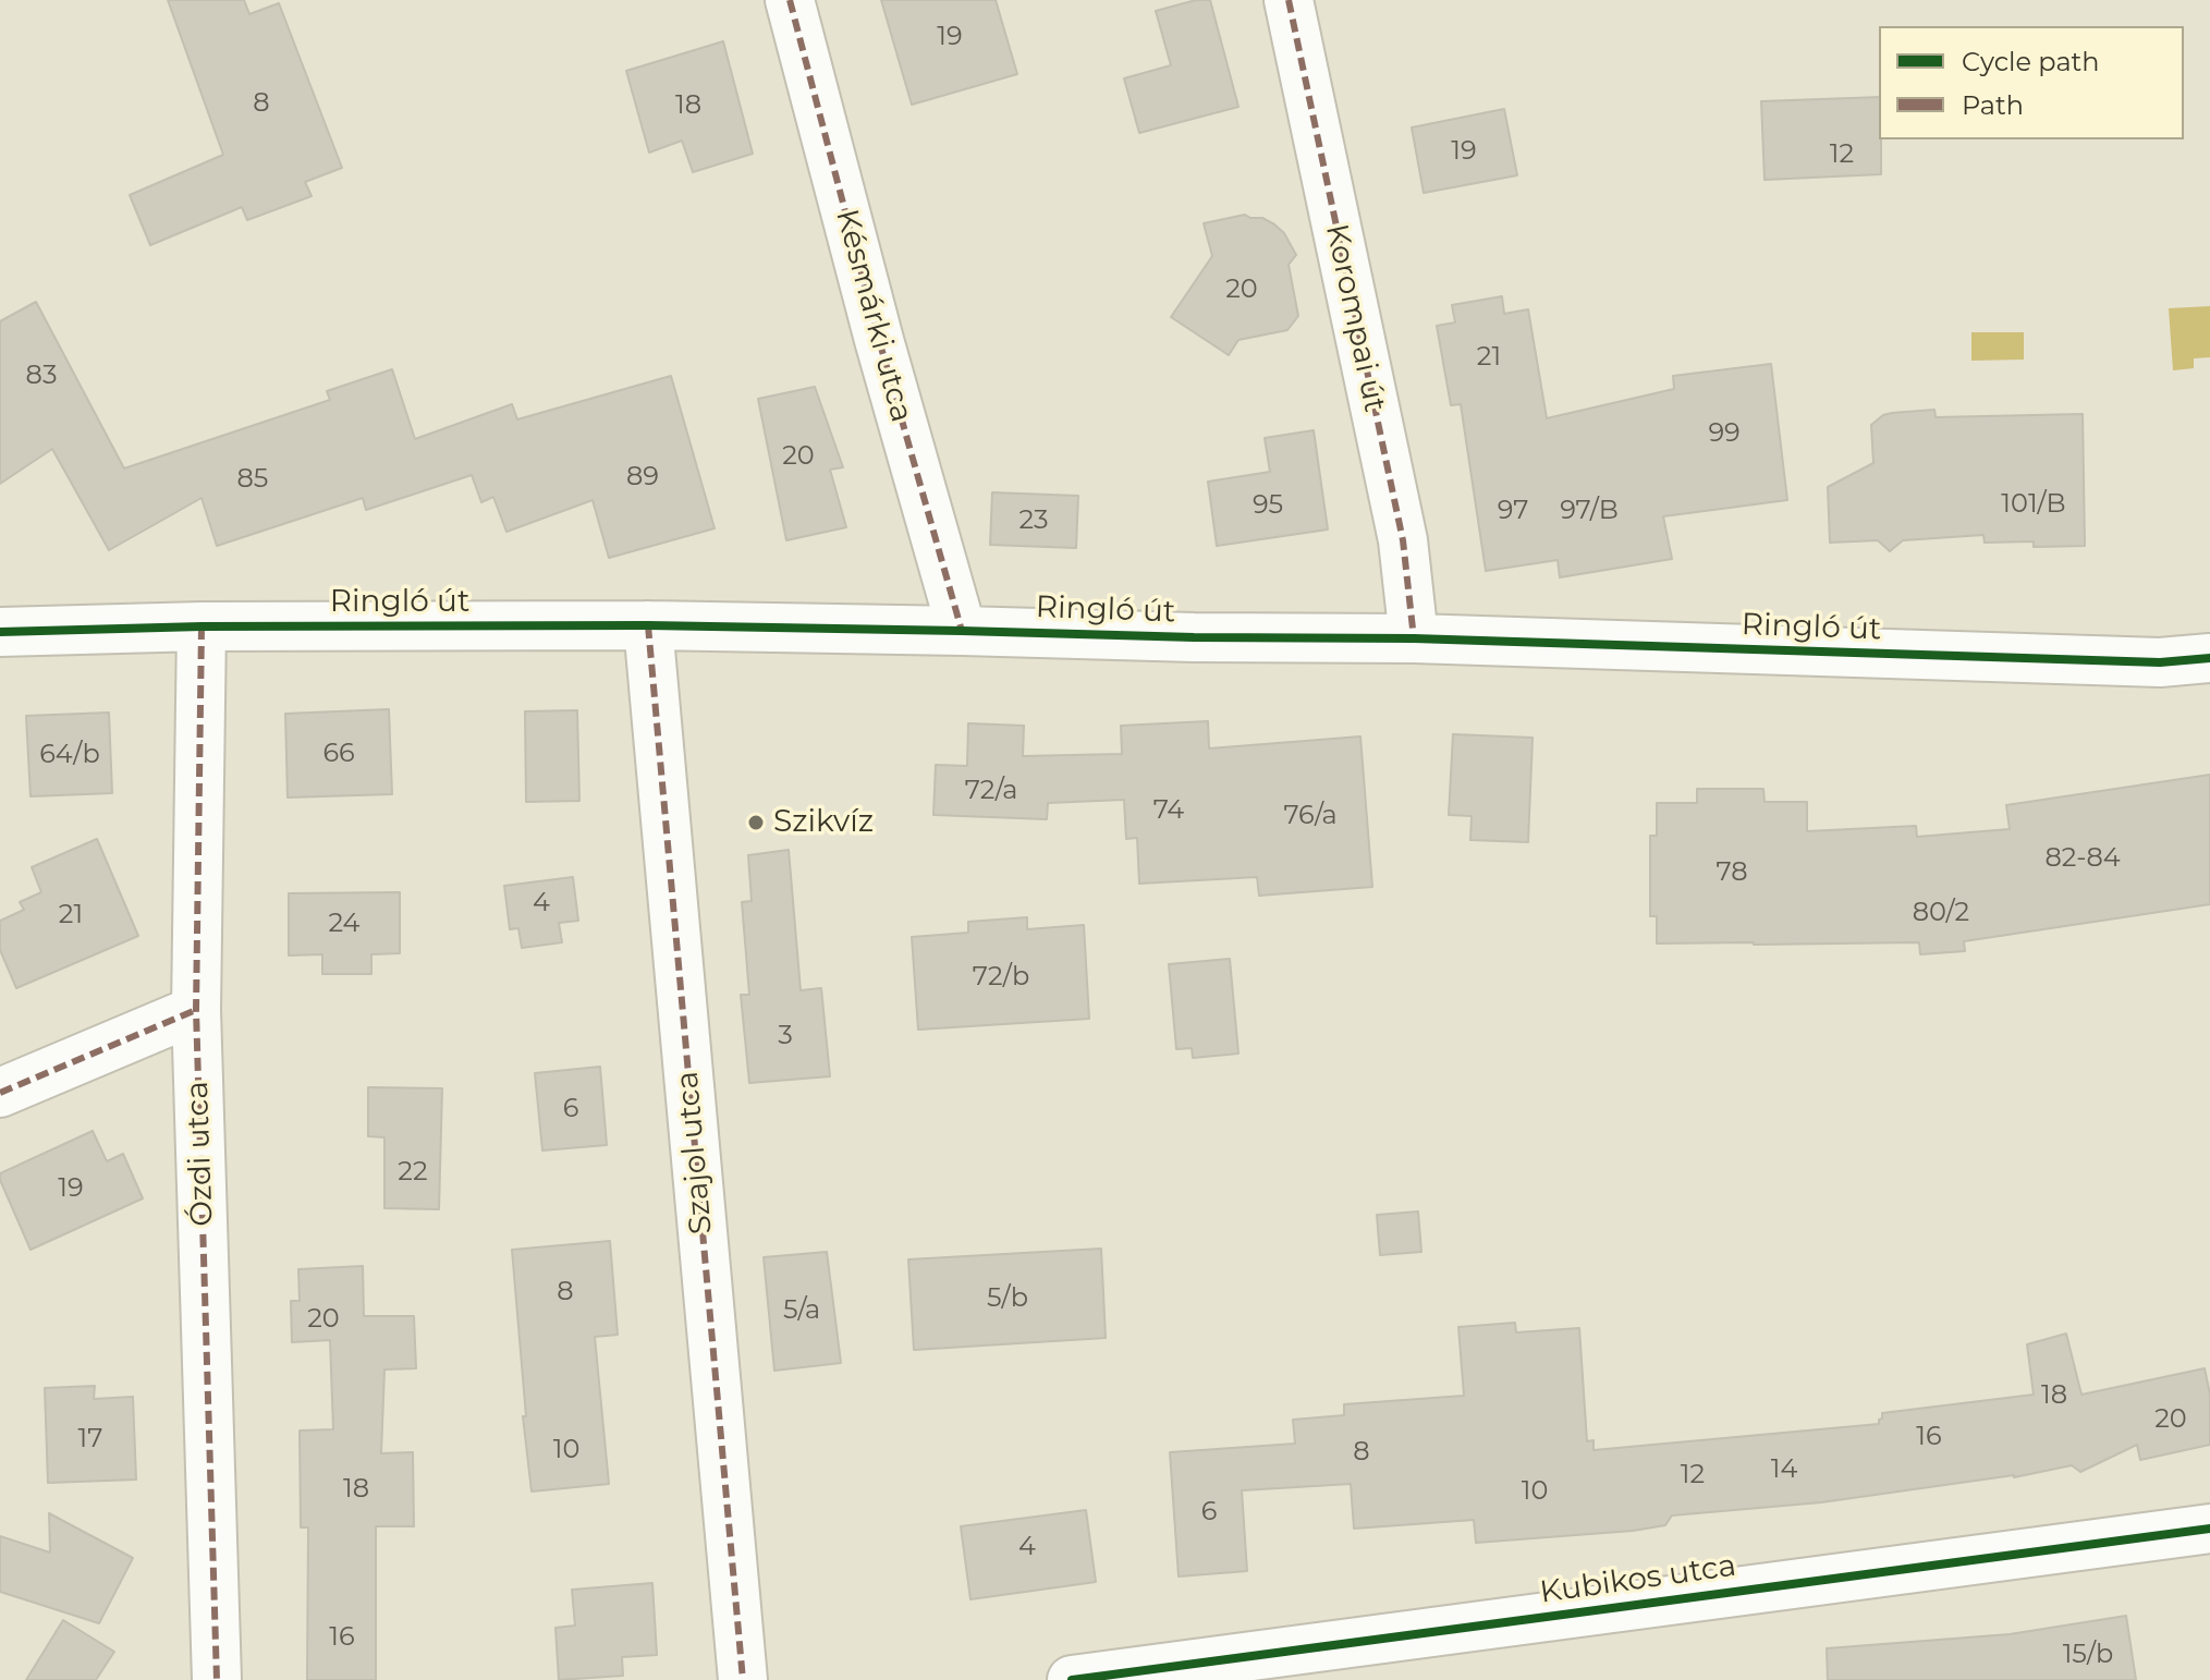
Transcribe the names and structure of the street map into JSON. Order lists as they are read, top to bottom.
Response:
{
  "streets": {
    "street": [
      "Késmárki utca",
      "Korompai út",
      "Ringló út",
      "Szajol utca",
      "Ózdi utca",
      "Kubikos utca"
    ]
  },
  "crossings": [
    ["Késmárki utca", "Ringló út"],
    ["Korompai út", "Ringló út"],
    ["Ringló út", "Szajol utca"],
    ["Ringló út", "Ózdi utca"]
  ],
  "places": ["Szikvíz"],
  "house_numbers": [
    "19",
    "8",
    "18",
    "19",
    "12",
    "20",
    "21",
    "83",
    "99",
    "20",
    "89",
    "85",
    "101/B",
    "95",
    "97",
    "97/B",
    "23",
    "66",
    "64/b",
    "72/a",
    "74",
    "76/a",
    "82-84",
    "78",
    "4",
    "80/2",
    "21",
    "24",
    "72/b",
    "3",
    "6",
    "22",
    "19",
    "8",
    "5/b",
    "5/a",
    "20",
    "18",
    "20",
    "16",
    "17",
    "10",
    "8",
    "14",
    "12",
    "18",
    "10",
    "6",
    "4",
    "16",
    "15/b"
  ],
  "legend": ["Cycle path", "Path"]
}
